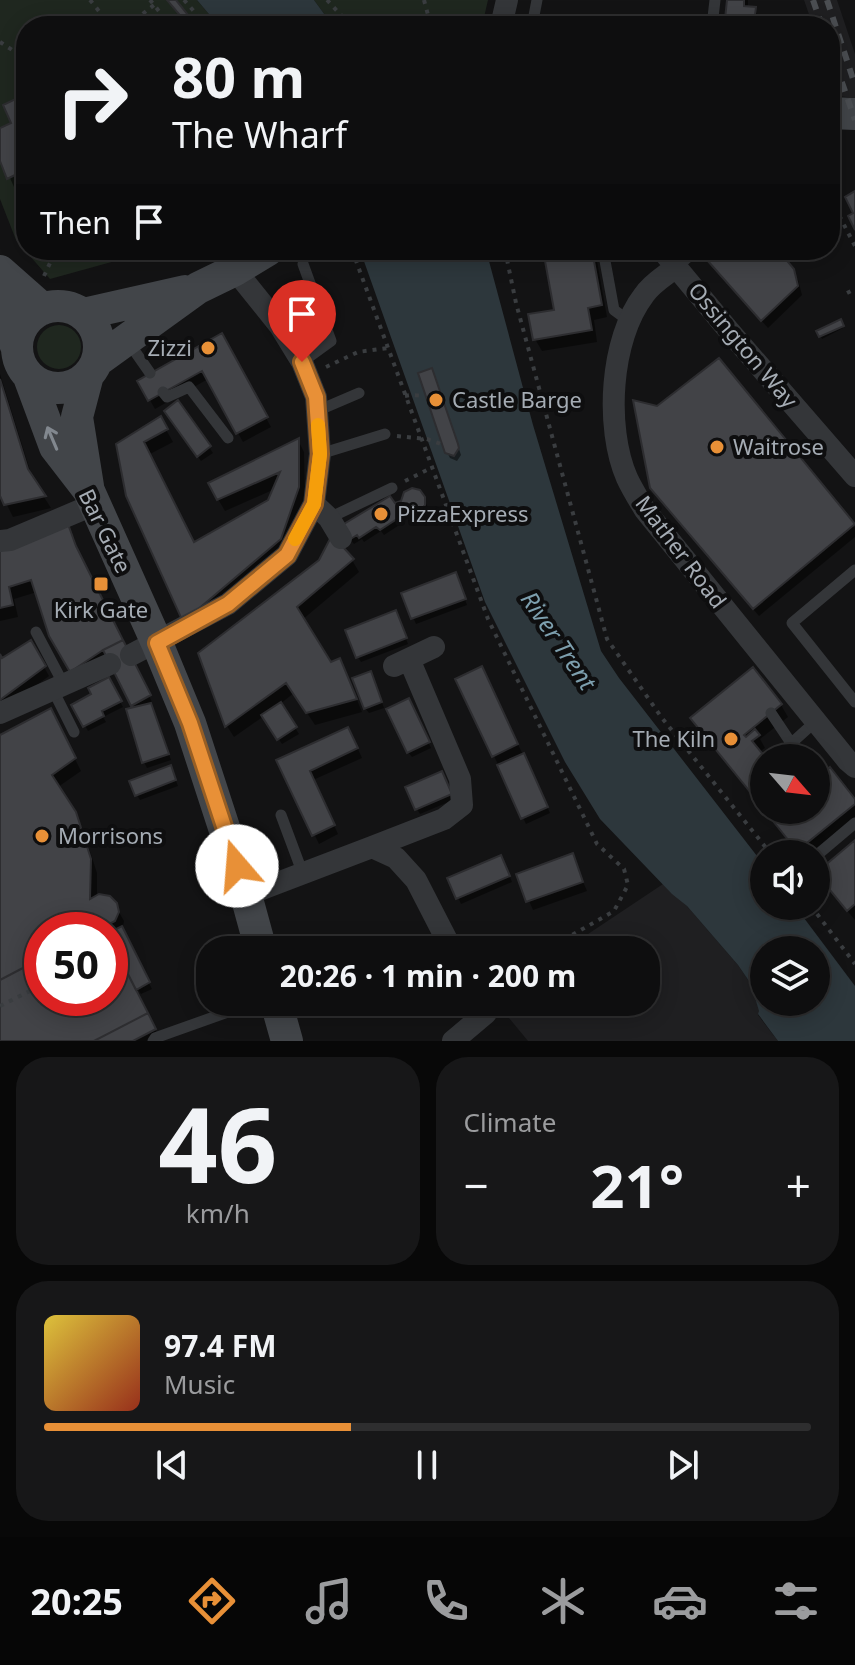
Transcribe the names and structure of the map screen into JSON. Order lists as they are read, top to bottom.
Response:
{
  "streets": {
    "main road": ["Bar Gate"],
    "street": ["Ossington Way", "Mather Road"]
  },
  "water": ["River Trent"],
  "places": {
    "other": [
      "Zizzi",
      "Castle Barge",
      "Waitrose",
      "PizzaExpress",
      "The Kiln",
      "Morrisons"
    ],
    "transit": ["Kirk Gate"]
  },
  "north": "bottom right",
  "page": {
    "turn": ["80 m", "The Wharf"],
    "then": "Then",
    "limit": "50",
    "trip": "20:26 · 1 min · 200 m",
    "tile": [
      ["46", "km/h"],
      "Climate"
    ],
    "heat": ["−", "21°", "+"],
    "song": ["97.4 FM", "Music"],
    "tabs": "20:25"
  }
}
